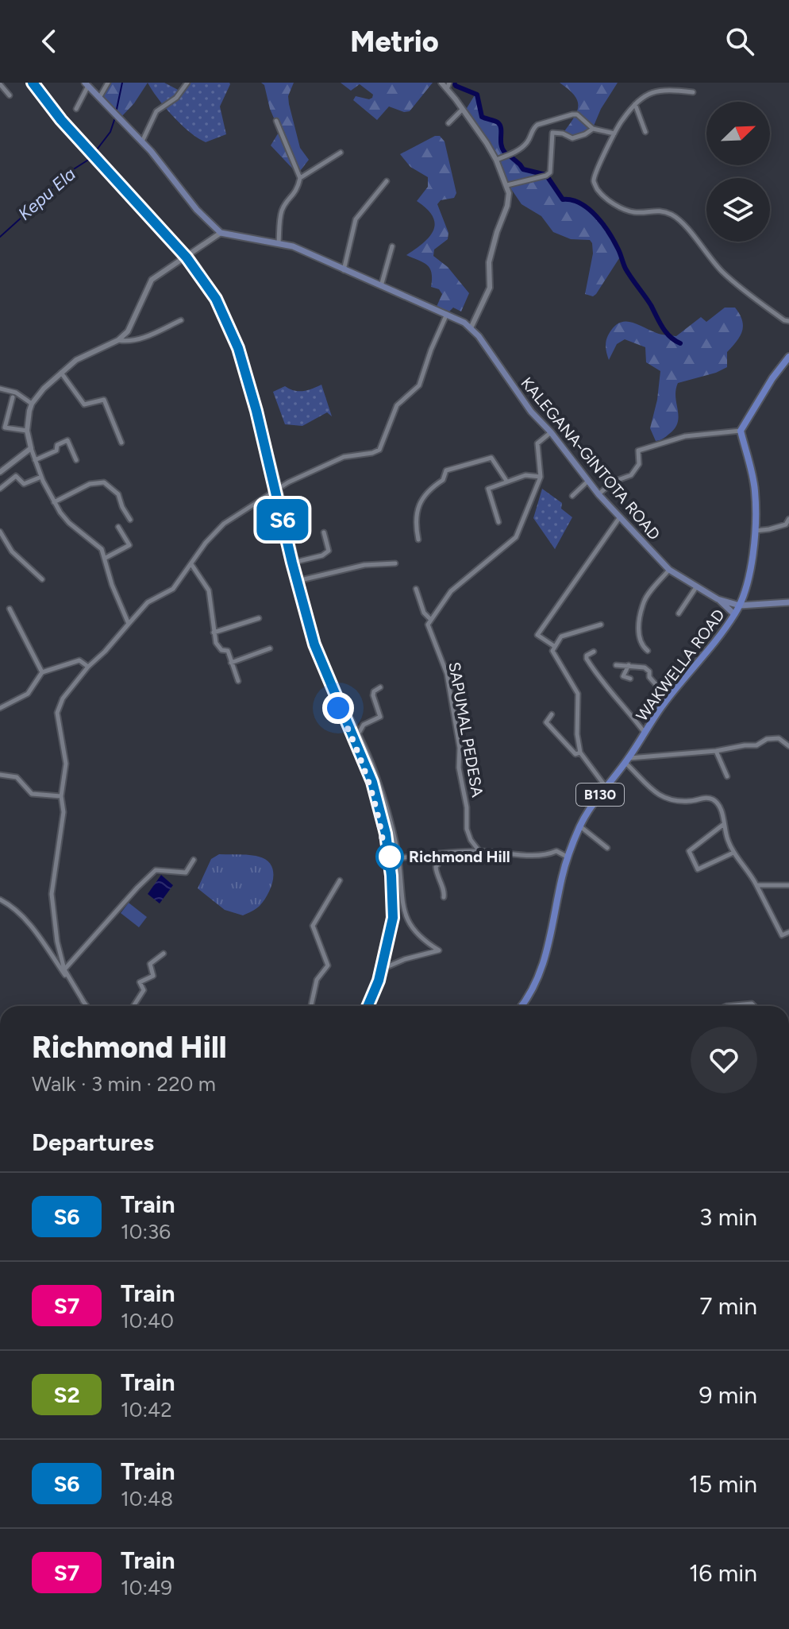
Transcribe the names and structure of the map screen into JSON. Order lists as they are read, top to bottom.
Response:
{
  "streets": {
    "main road": ["KALEGANA-GINTOTA ROAD", "WAKWELLA ROAD", "B130"],
    "street": ["SAPUMAL PEDESA"]
  },
  "crossings": [
    ["KALEGANA-GINTOTA ROAD", "WAKWELLA ROAD"]
  ],
  "water": ["Kepu Ela"],
  "places": ["Richmond Hill"],
  "north": "top right",
  "page": {
    "header": "Metrio",
    "on_map": "S6",
    "heading": [
      ["Richmond Hill", "Walk · 3 min · 220 m"],
      "Departures"
    ],
    "list": [
      {
        "mark": "S6",
        "name": "Train",
        "note": "10:36",
        "value": "3 min"
      },
      {
        "mark": "S7",
        "name": "Train",
        "note": "10:40",
        "value": "7 min"
      },
      {
        "mark": "S2",
        "name": "Train",
        "note": "10:42",
        "value": "9 min"
      },
      {
        "mark": "S6",
        "name": "Train",
        "note": "10:48",
        "value": "15 min"
      },
      {
        "mark": "S7",
        "name": "Train",
        "note": "10:49",
        "value": "16 min"
      }
    ]
  }
}
